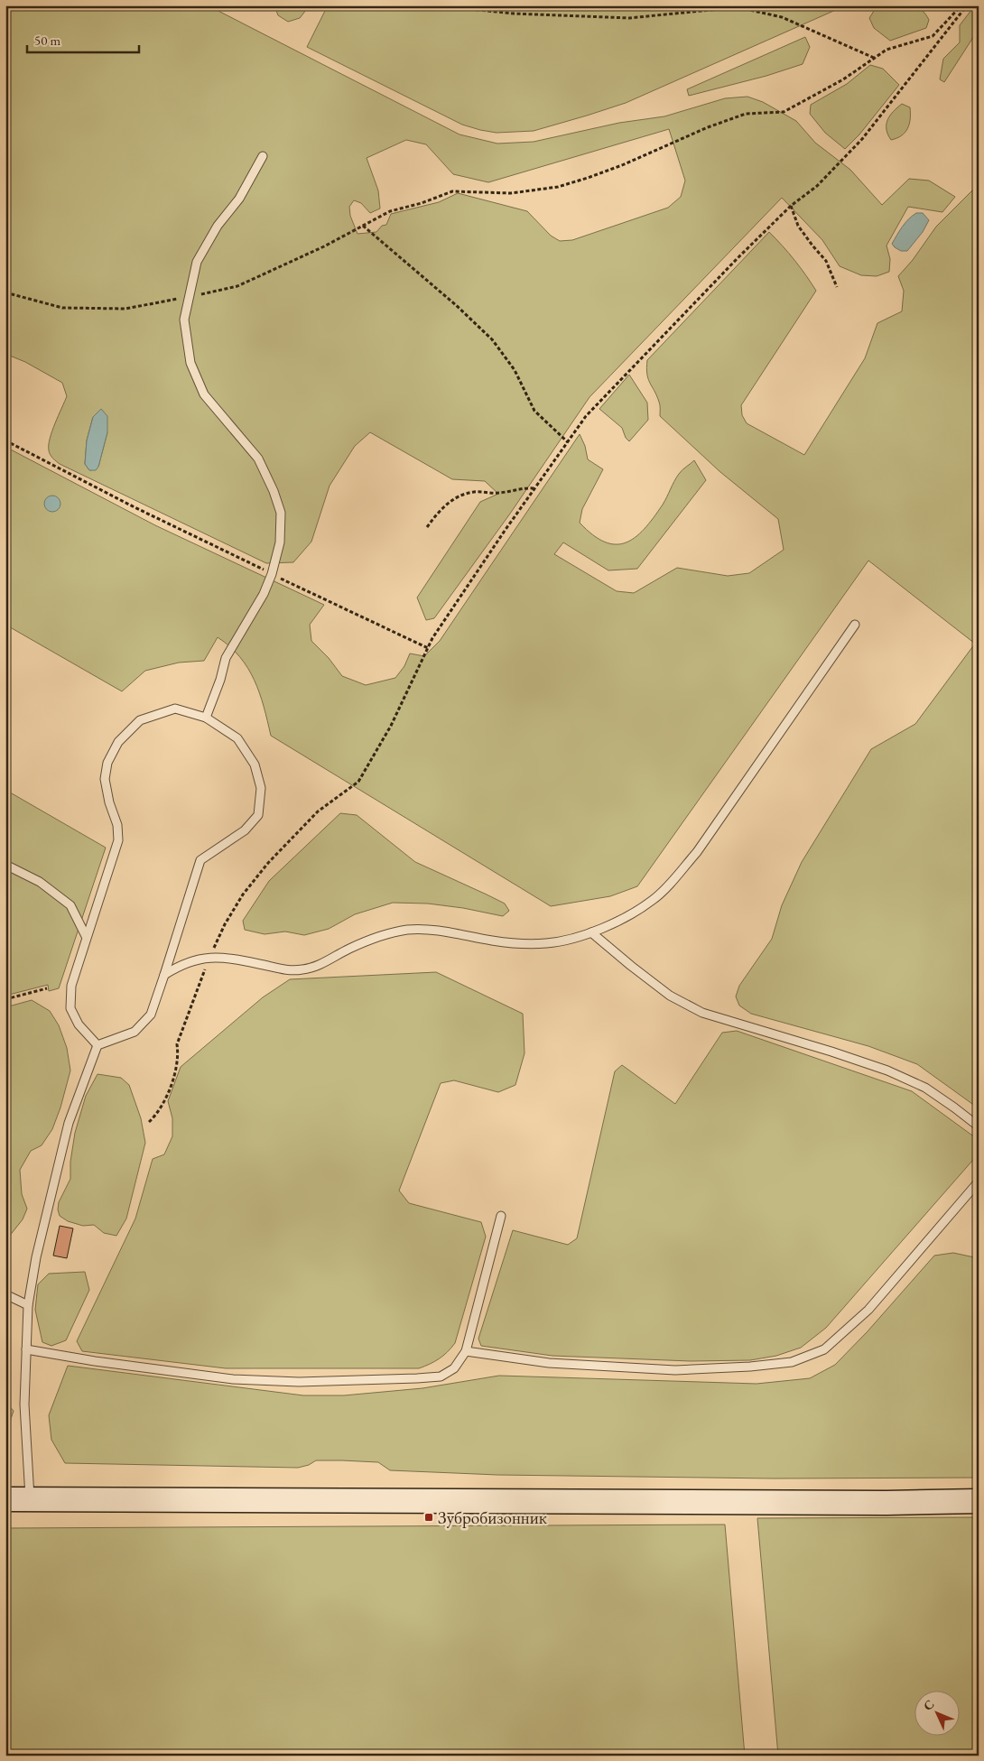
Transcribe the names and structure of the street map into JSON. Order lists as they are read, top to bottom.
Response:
{
  "places": {
    "transit": ["Зубробизонник"]
  },
  "scale_bar": "50 m",
  "north": "top left"
}
